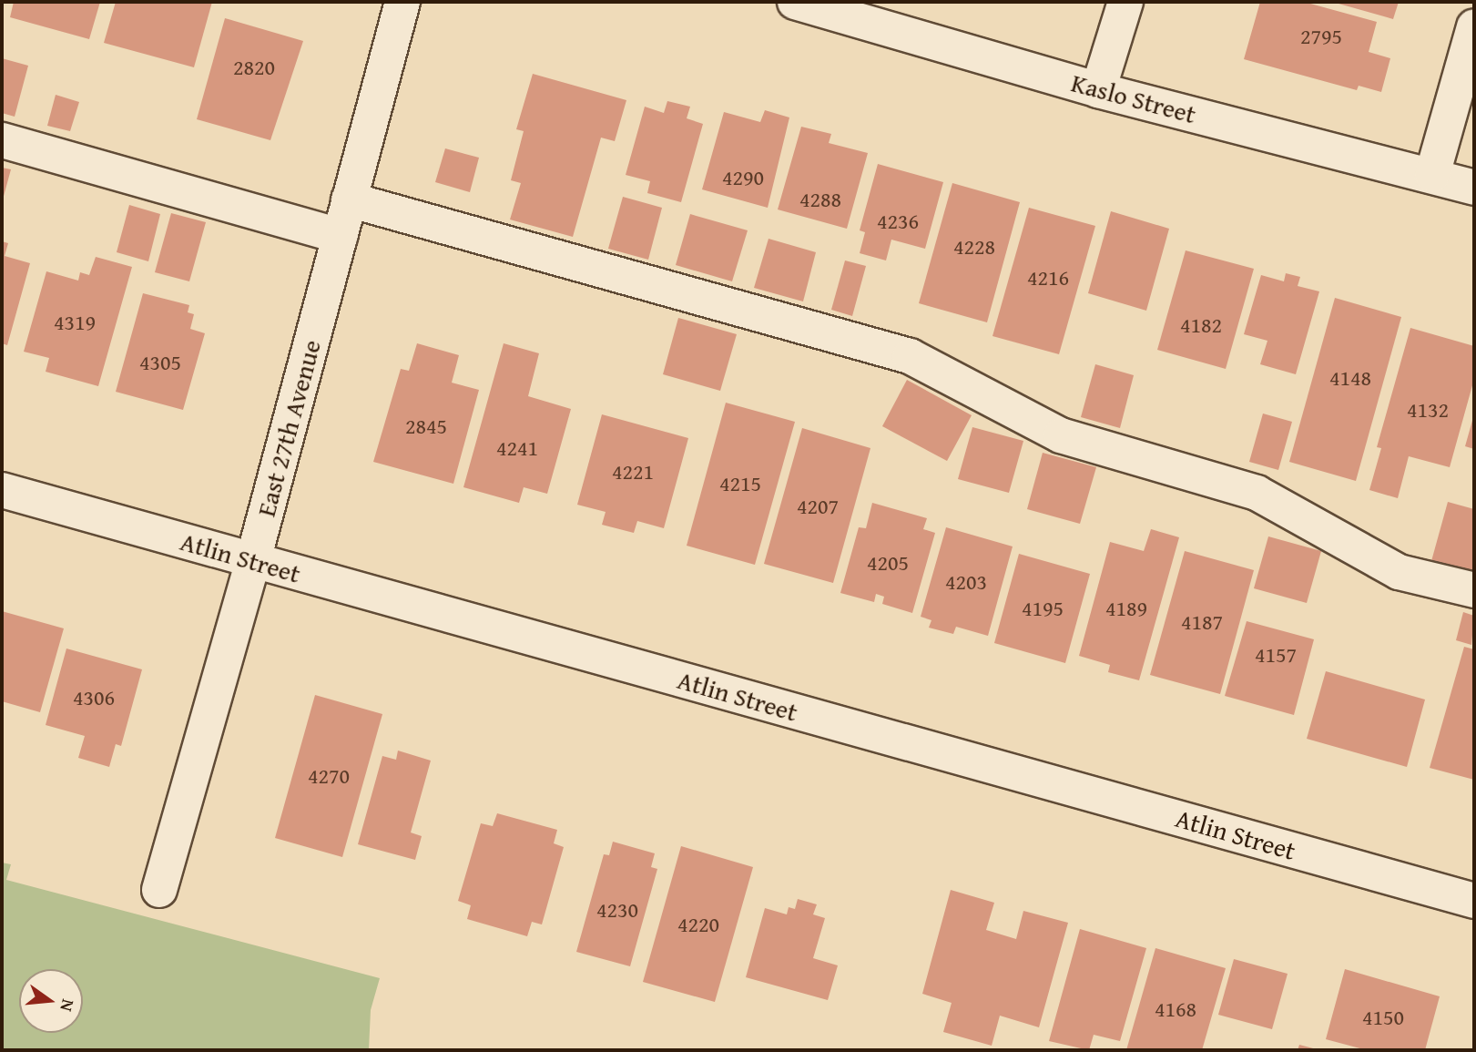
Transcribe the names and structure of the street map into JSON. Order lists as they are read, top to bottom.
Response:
{
  "streets": {
    "street": ["Kaslo Street", "East 27th Avenue", "Atlin Street"]
  },
  "crossings": [
    ["East 27th Avenue", "Atlin Street"]
  ],
  "house_numbers": [
    "2795",
    "2820",
    "4290",
    "4288",
    "4236",
    "4228",
    "4216",
    "4319",
    "4182",
    "4305",
    "4148",
    "4132",
    "2845",
    "4241",
    "4221",
    "4215",
    "4207",
    "4205",
    "4203",
    "4195",
    "4189",
    "4187",
    "4157",
    "4306",
    "4270",
    "4230",
    "4220",
    "4168",
    "4150"
  ],
  "north": "right"
}
